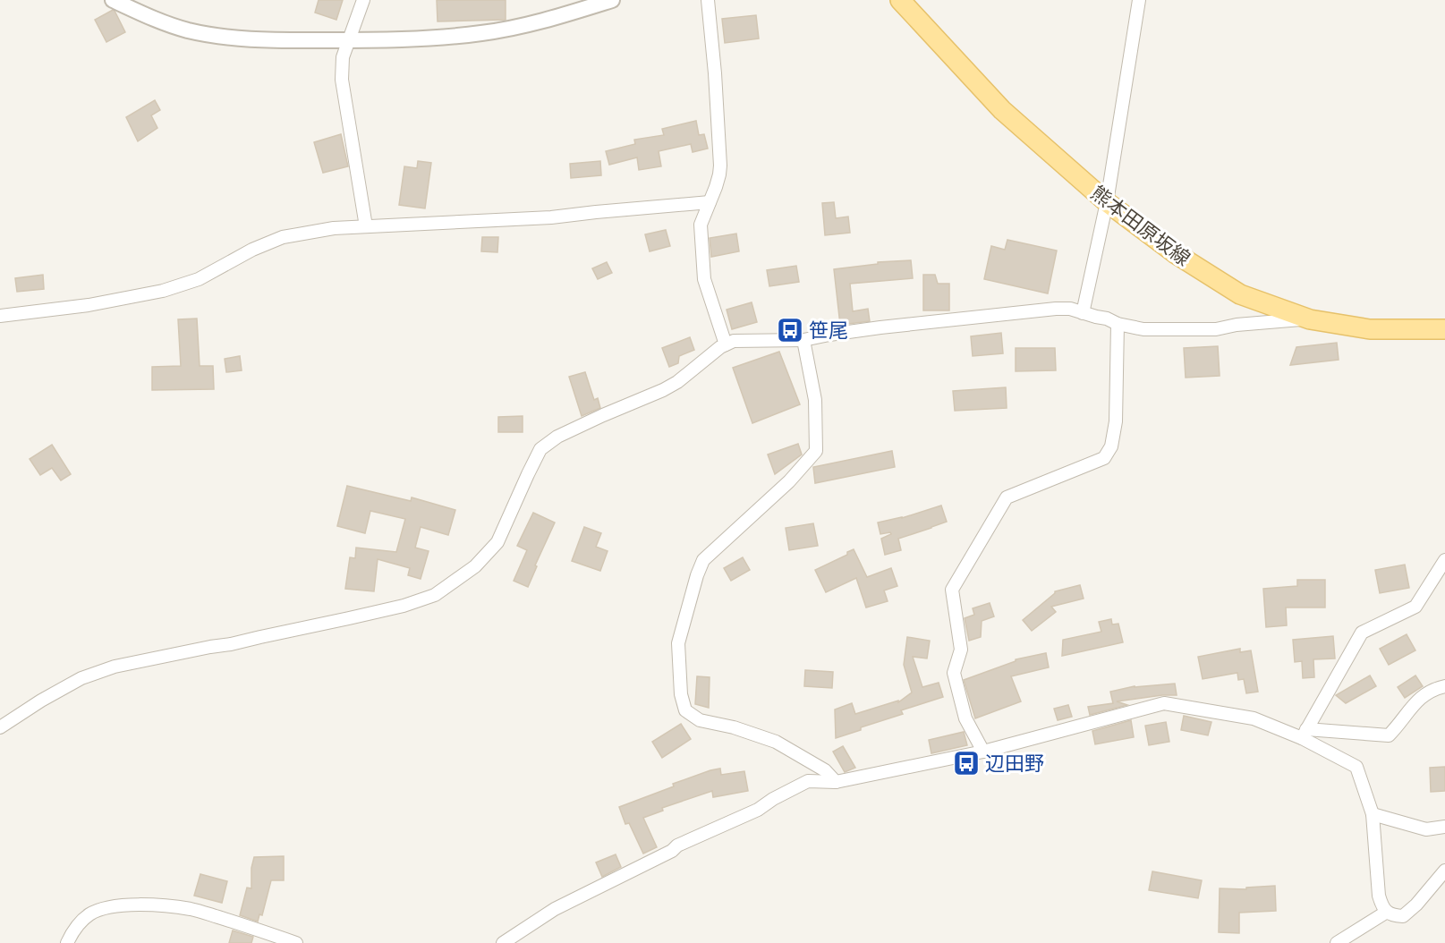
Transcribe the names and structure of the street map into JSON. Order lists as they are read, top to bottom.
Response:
{
  "streets": {
    "main road": ["熊本田原坂線"]
  },
  "places": {
    "bus stop": ["笹尾", "辺田野"]
  }
}
